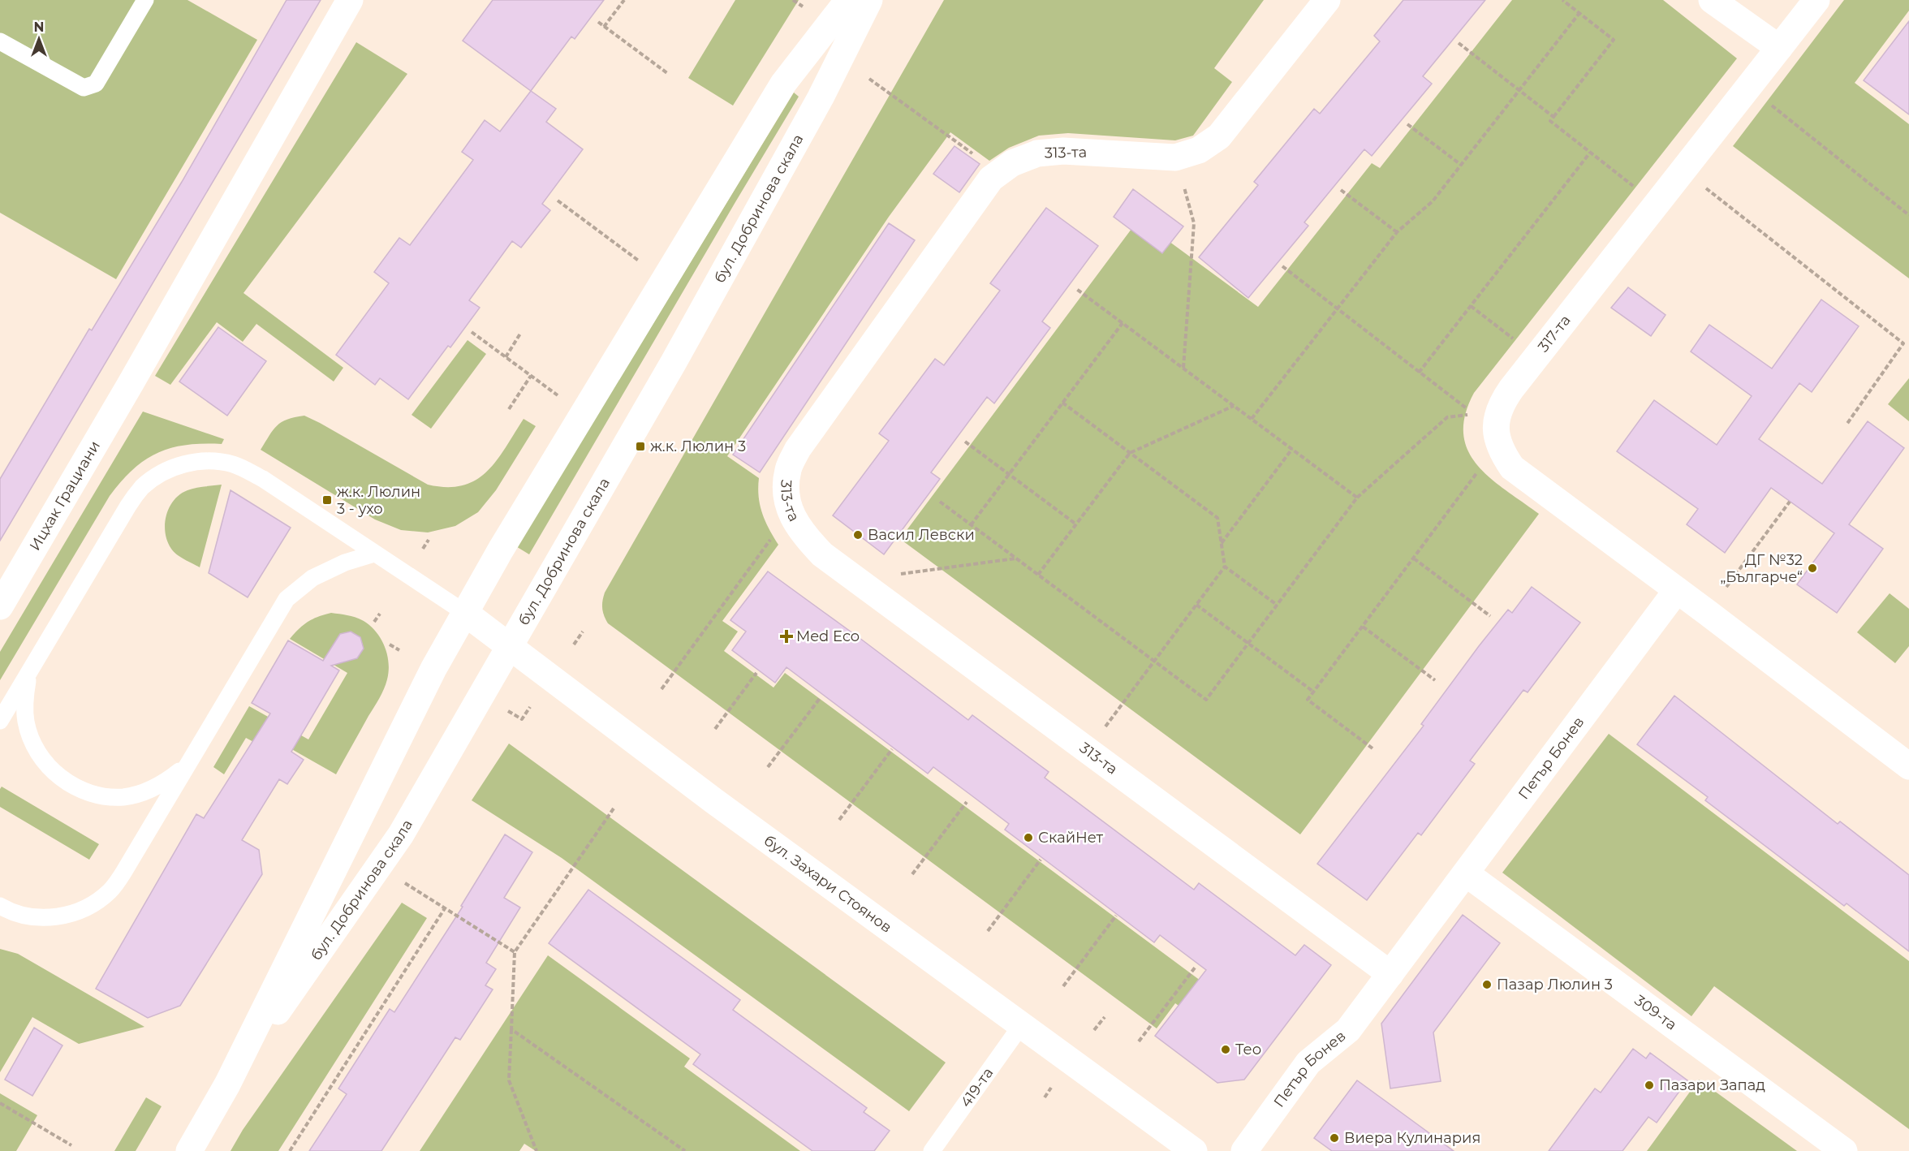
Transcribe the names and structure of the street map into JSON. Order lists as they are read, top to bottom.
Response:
{
  "streets": {
    "street": [
      "313-та",
      "бул. Добринова скала",
      "317-та",
      "Ицхак Грациани",
      "Петър Бонев",
      "бул. Захари Стоянов",
      "309-та"
    ],
    "lane": ["419-та"]
  },
  "crossings": [
    ["313-та", "Петър Бонев"],
    ["бул. Добринова скала", "бул. Захари Стоянов"],
    ["317-та", "Петър Бонев"],
    ["Петър Бонев", "309-та"],
    ["бул. Захари Стоянов", "419-та"]
  ],
  "places": {
    "transit": ["ж.к. Люлин 3", "ж.к. Люлин 3 - ухо"],
    "other": [
      "Васил Левски",
      "ДГ №32 „Българче“",
      "СкайНет",
      "Пазар Люлин 3",
      "Тео",
      "Пазари Запад",
      "Виера Кулинария"
    ],
    "health": ["Med Eco"]
  },
  "north": "top"
}
